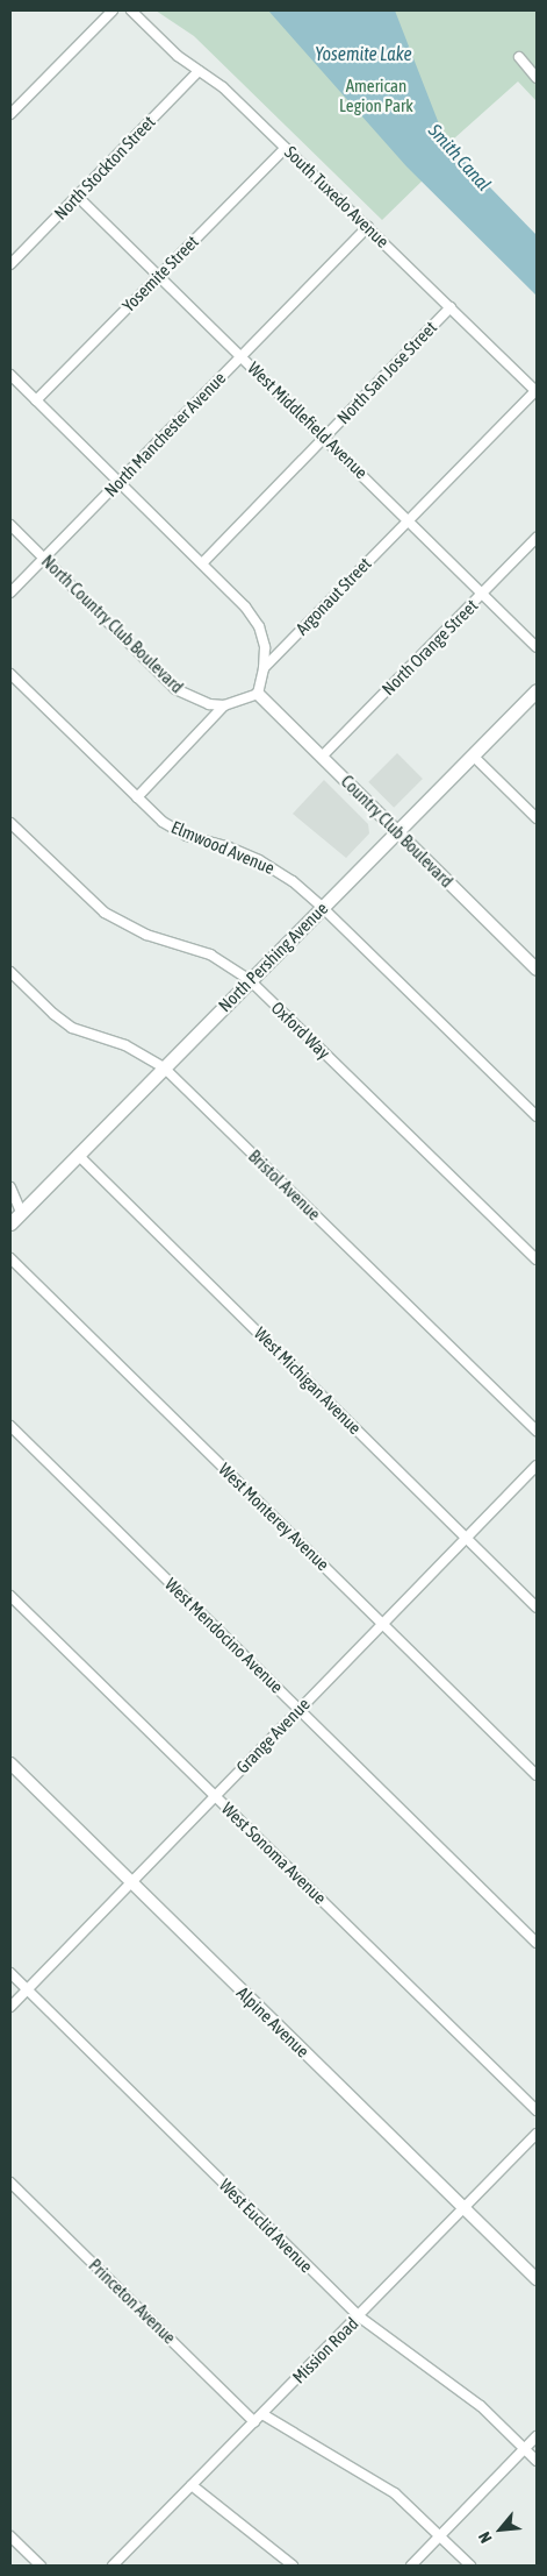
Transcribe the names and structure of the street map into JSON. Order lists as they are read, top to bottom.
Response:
{
  "streets": {
    "main road": ["North Pershing Avenue"],
    "street": [
      "North Stockton Street",
      "South Tuxedo Avenue",
      "Yosemite Street",
      "North San Jose Street",
      "West Middlefield Avenue",
      "North Manchester Avenue",
      "Argonaut Street",
      "North Country Club Boulevard",
      "North Orange Street",
      "Country Club Boulevard",
      "Elmwood Avenue",
      "Oxford Way",
      "Bristol Avenue",
      "West Michigan Avenue",
      "West Monterey Avenue",
      "West Mendocino Avenue",
      "Grange Avenue",
      "West Sonoma Avenue",
      "Alpine Avenue",
      "West Euclid Avenue",
      "Princeton Avenue",
      "Mission Road"
    ]
  },
  "crossings": [
    ["North Stockton Street", "South Tuxedo Avenue"],
    ["North Stockton Street", "West Middlefield Avenue"],
    ["South Tuxedo Avenue", "Yosemite Street"],
    ["South Tuxedo Avenue", "North San Jose Street"],
    ["South Tuxedo Avenue", "North Manchester Avenue"],
    ["South Tuxedo Avenue", "Argonaut Street"],
    ["Yosemite Street", "West Middlefield Avenue"],
    ["North San Jose Street", "West Middlefield Avenue"],
    ["West Middlefield Avenue", "North Manchester Avenue"],
    ["West Middlefield Avenue", "Argonaut Street"],
    ["West Middlefield Avenue", "North Orange Street"],
    ["North Manchester Avenue", "North Country Club Boulevard"],
    ["North Orange Street", "Country Club Boulevard"],
    ["Country Club Boulevard", "North Pershing Avenue"],
    ["Elmwood Avenue", "North Pershing Avenue"],
    ["North Pershing Avenue", "Oxford Way"],
    ["North Pershing Avenue", "Bristol Avenue"],
    ["North Pershing Avenue", "West Michigan Avenue"],
    ["West Michigan Avenue", "Grange Avenue"],
    ["West Monterey Avenue", "Grange Avenue"],
    ["West Mendocino Avenue", "Grange Avenue"],
    ["Grange Avenue", "West Sonoma Avenue"],
    ["Grange Avenue", "Alpine Avenue"],
    ["Grange Avenue", "West Euclid Avenue"],
    ["Alpine Avenue", "Mission Road"],
    ["West Euclid Avenue", "Mission Road"],
    ["Princeton Avenue", "Mission Road"]
  ],
  "water": ["Yosemite Lake", "Smith Canal"],
  "parks": ["American Legion Park"],
  "north": "bottom left"
}
